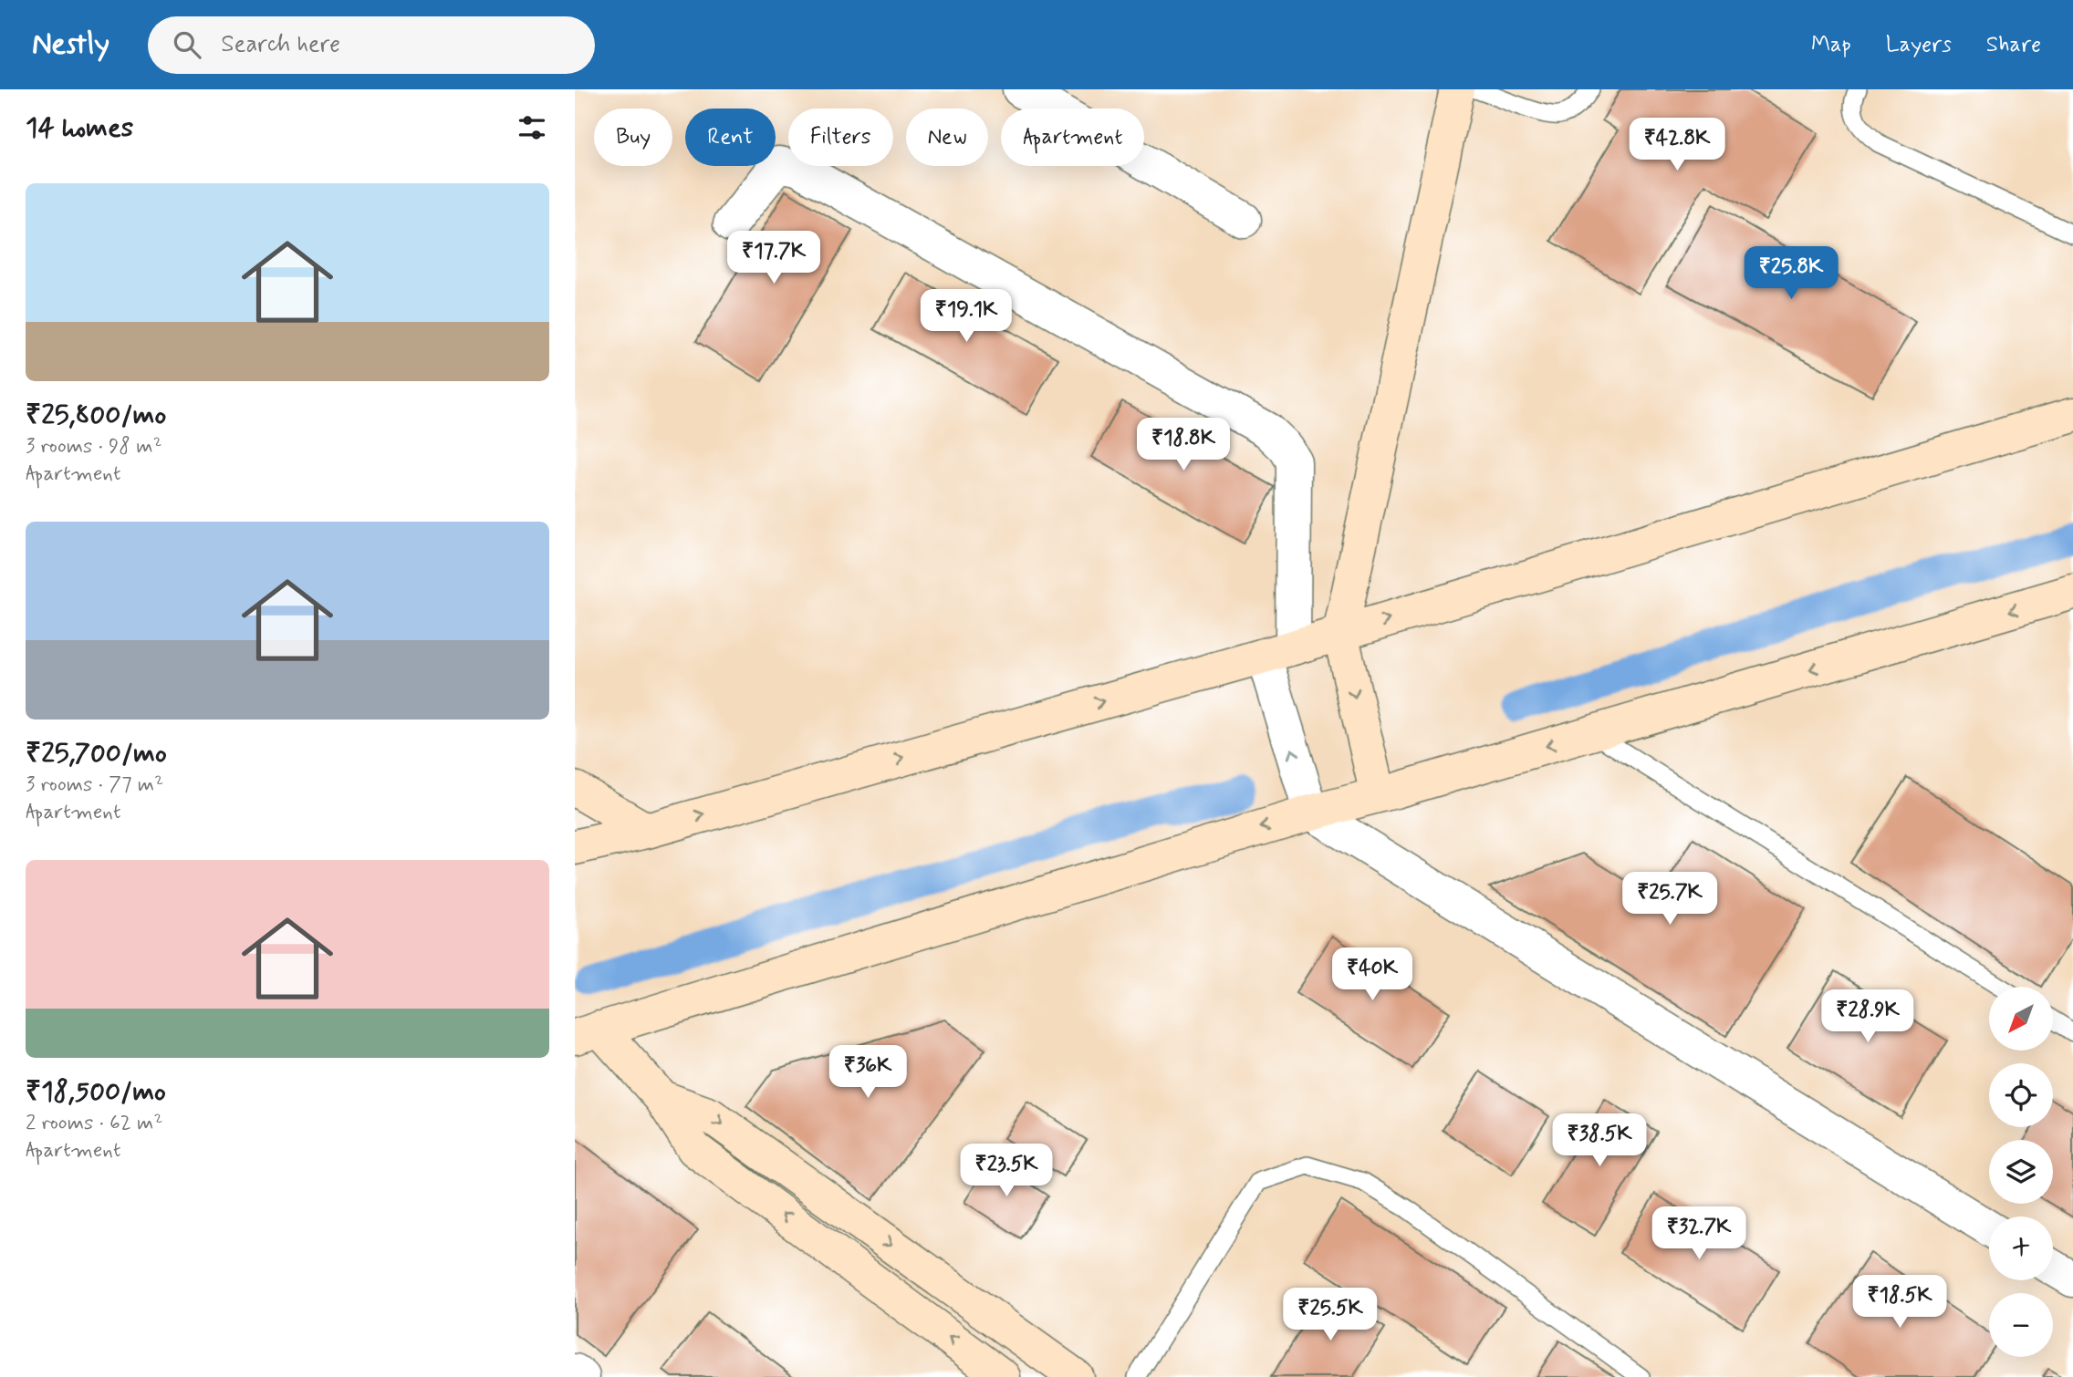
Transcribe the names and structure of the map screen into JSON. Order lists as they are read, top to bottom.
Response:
{
  "north": "bottom left",
  "page": {
    "header": "Nestly",
    "search": "Search here",
    "nav": ["Map", "Layers", "Share"],
    "heading": "14 homes",
    "chip": [
      "Buy",
      "Rent",
      "Filters",
      "New",
      "Apartment"
    ],
    "price": [
      "₹42.8K",
      "₹17.7K",
      "₹25.8K",
      "₹19.1K",
      "₹18.8K",
      "₹25.7K",
      "₹40K",
      "₹28.9K",
      "₹36K",
      "₹38.5K",
      "₹23.5K",
      "₹32.7K",
      "₹18.5K",
      "₹25.5K"
    ],
    "list": [
      {
        "name": "₹25,800/mo",
        "note": "3 rooms · 98 m² · Apartment"
      },
      {
        "name": "₹25,700/mo",
        "note": "3 rooms · 77 m² · Apartment"
      },
      {
        "name": "₹18,500/mo",
        "note": "2 rooms · 62 m² · Apartment"
      }
    ],
    "map_buttons": ["+", "−"]
  }
}
